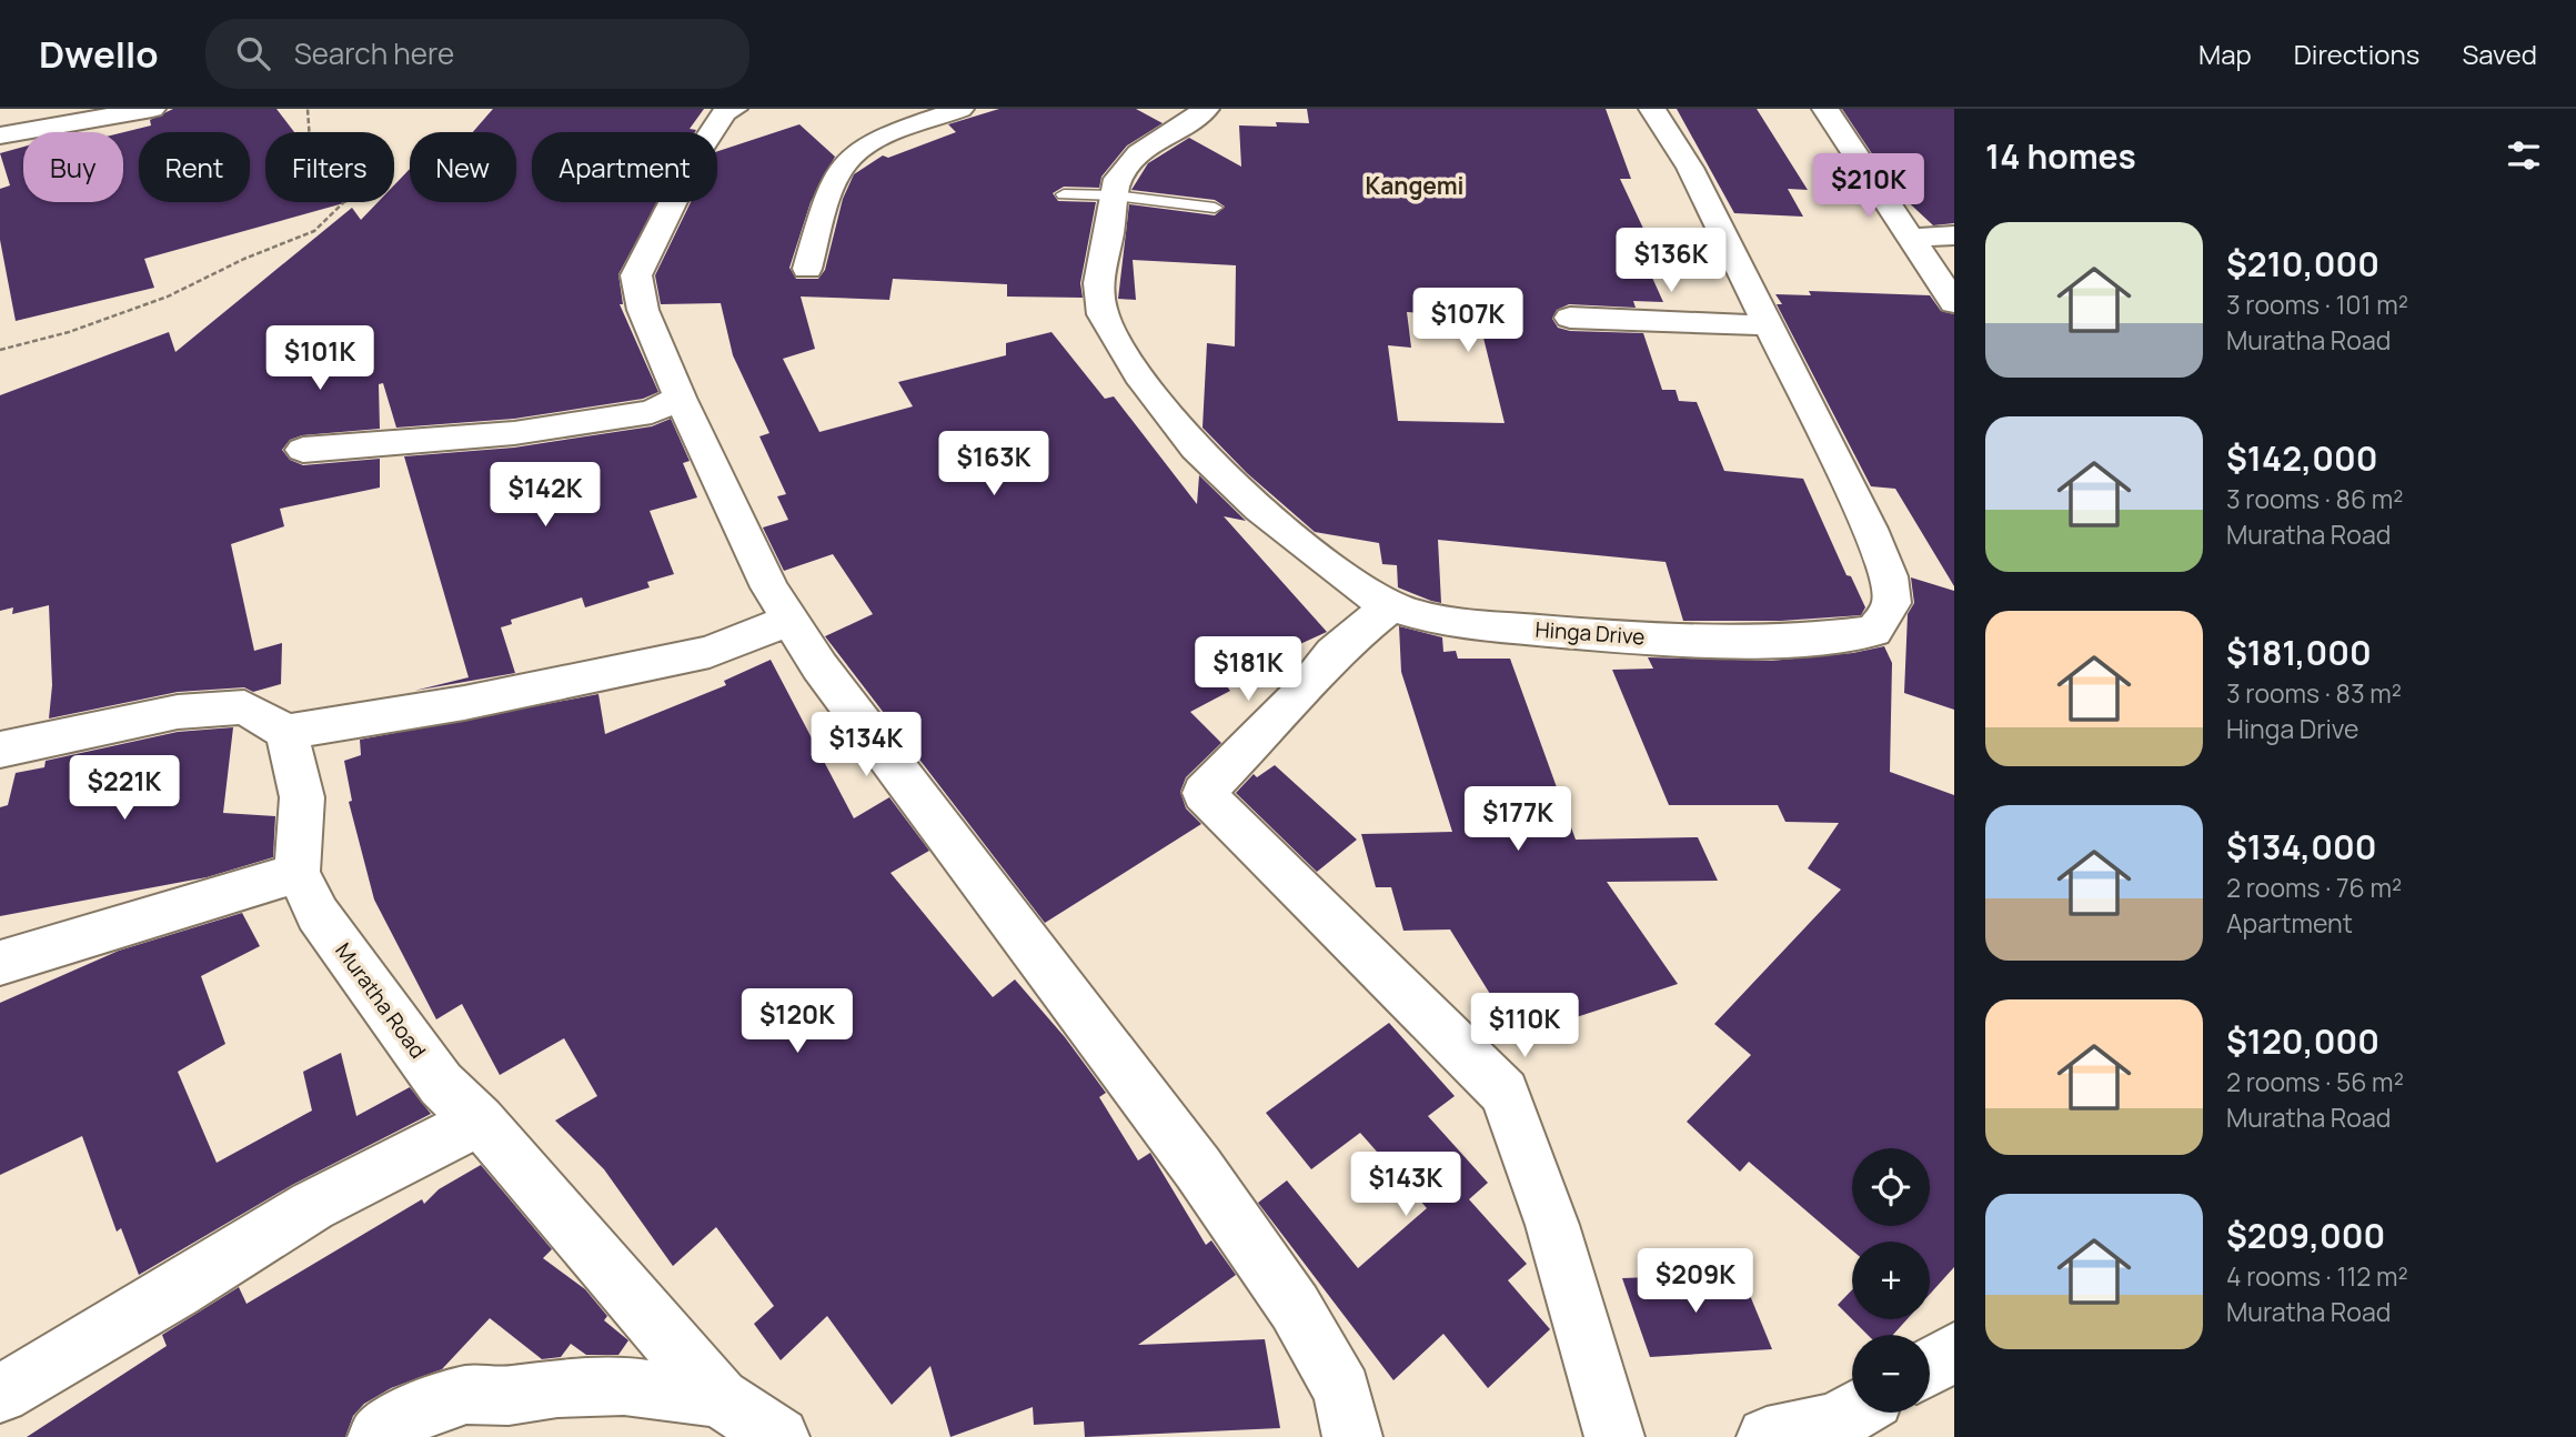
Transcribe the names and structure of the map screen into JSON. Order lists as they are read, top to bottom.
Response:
{
  "streets": {
    "street": ["Hinga Drive", "Muratha Road"]
  },
  "districts": ["Kangemi"],
  "page": {
    "header": "Dwello",
    "search": "Search here",
    "nav": ["Map", "Directions", "Saved"],
    "heading": "14 homes",
    "chip": [
      "Buy",
      "Rent",
      "Filters",
      "New",
      "Apartment"
    ],
    "price": [
      "$210K",
      "$136K",
      "$107K",
      "$101K",
      "$163K",
      "$142K",
      "$181K",
      "$134K",
      "$221K",
      "$177K",
      "$120K",
      "$110K",
      "$143K",
      "$209K"
    ],
    "list": [
      {
        "name": "$210,000",
        "note": "3 rooms · 101 m² · Muratha Road"
      },
      {
        "name": "$142,000",
        "note": "3 rooms · 86 m² · Muratha Road"
      },
      {
        "name": "$181,000",
        "note": "3 rooms · 83 m² · Hinga Drive"
      },
      {
        "name": "$134,000",
        "note": "2 rooms · 76 m² · Apartment"
      },
      {
        "name": "$120,000",
        "note": "2 rooms · 56 m² · Muratha Road"
      },
      {
        "name": "$209,000",
        "note": "4 rooms · 112 m² · Muratha Road"
      }
    ],
    "map_buttons": ["+", "−"]
  }
}
